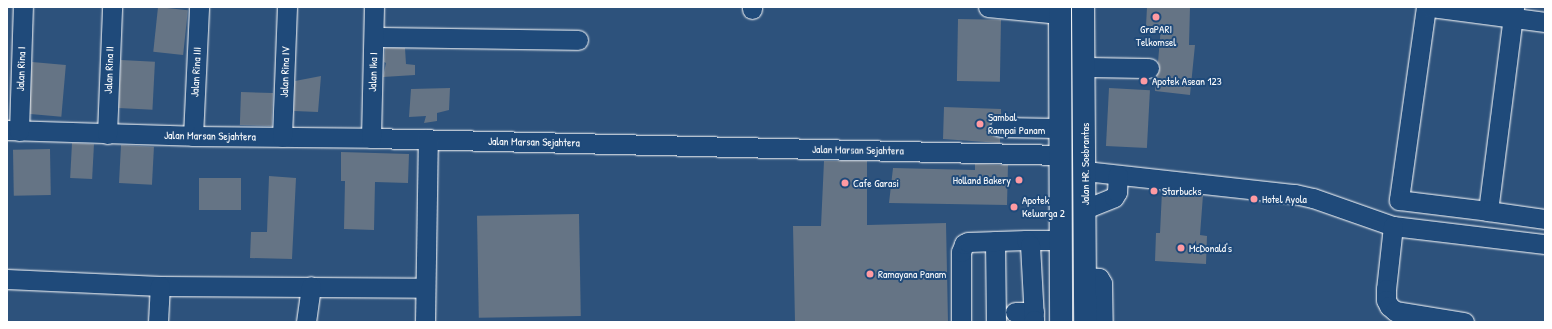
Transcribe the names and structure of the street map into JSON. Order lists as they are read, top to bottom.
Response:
{
  "streets": {
    "main road": ["Jalan HR. Soebrantas"],
    "street": [
      "Jalan Rina I",
      "Jalan Rina II",
      "Jalan Rina III",
      "Jalan Rina IV",
      "Jalan Ika I",
      "Jalan Marsan Sejahtera"
    ]
  },
  "crossings": [
    ["Jalan Rina I", "Jalan Marsan Sejahtera"],
    ["Jalan Rina II", "Jalan Marsan Sejahtera"],
    ["Jalan Rina III", "Jalan Marsan Sejahtera"],
    ["Jalan Rina IV", "Jalan Marsan Sejahtera"],
    ["Jalan Ika I", "Jalan Marsan Sejahtera"]
  ],
  "places": [
    "GraPARI Telkomsel",
    "Apotek Asean 123",
    "Sambal Rampai Panam",
    "Holland Bakery",
    "Cafe Garasi",
    "Starbucks",
    "Hotel Ayola",
    "Apotek Keluarga 2",
    "McDonald's",
    "Ramayana Panam"
  ]
}
